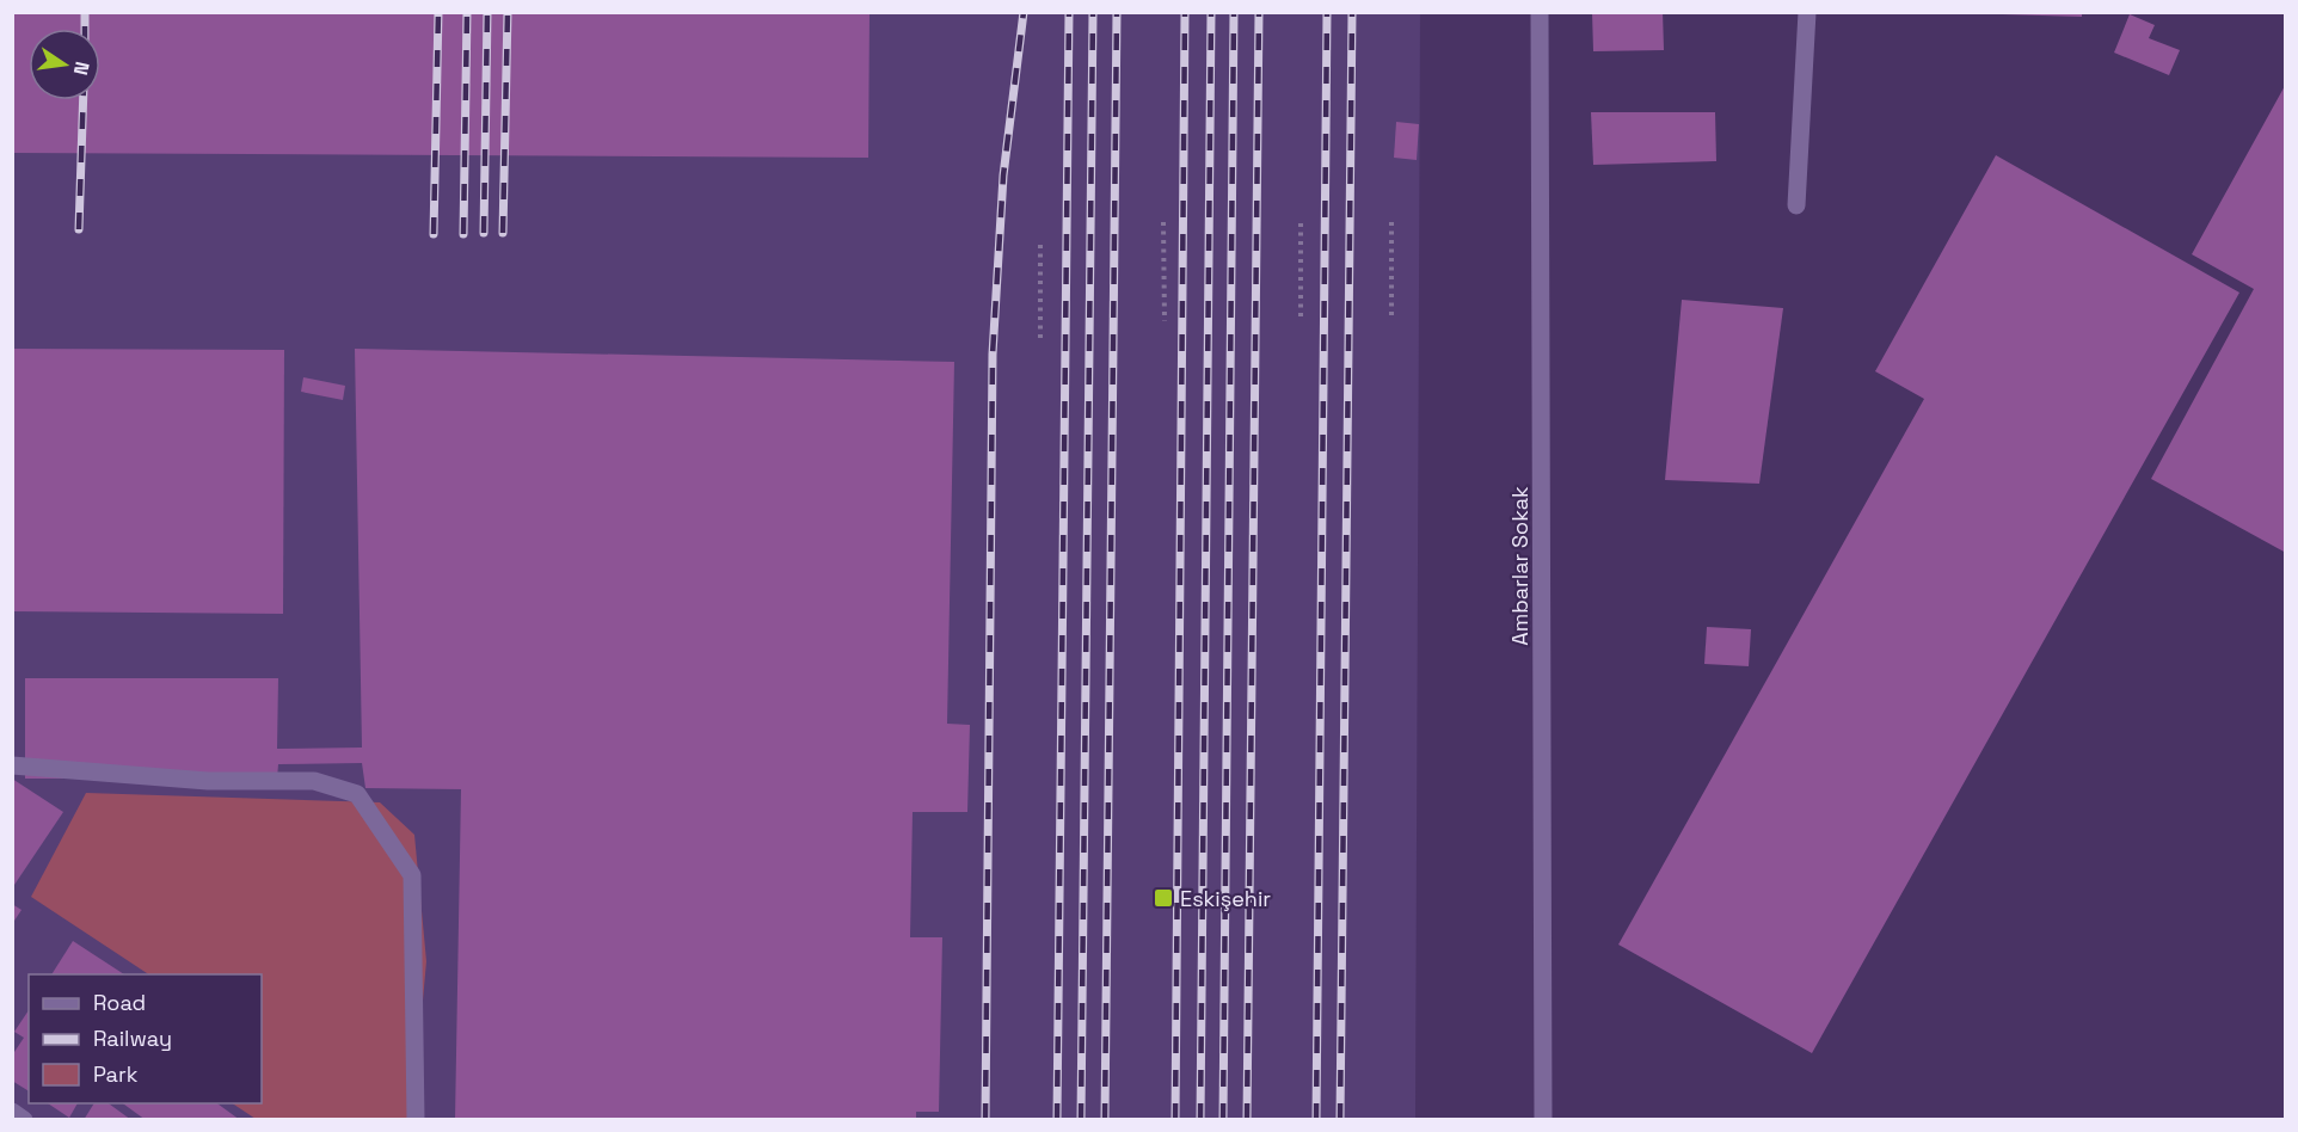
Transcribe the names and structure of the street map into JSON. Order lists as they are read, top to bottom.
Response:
{
  "streets": {
    "street": ["Ambarlar Sokak"]
  },
  "places": {
    "transit": ["Eskişehir"]
  },
  "legend": ["Road", "Railway", "Park"],
  "north": "right"
}
